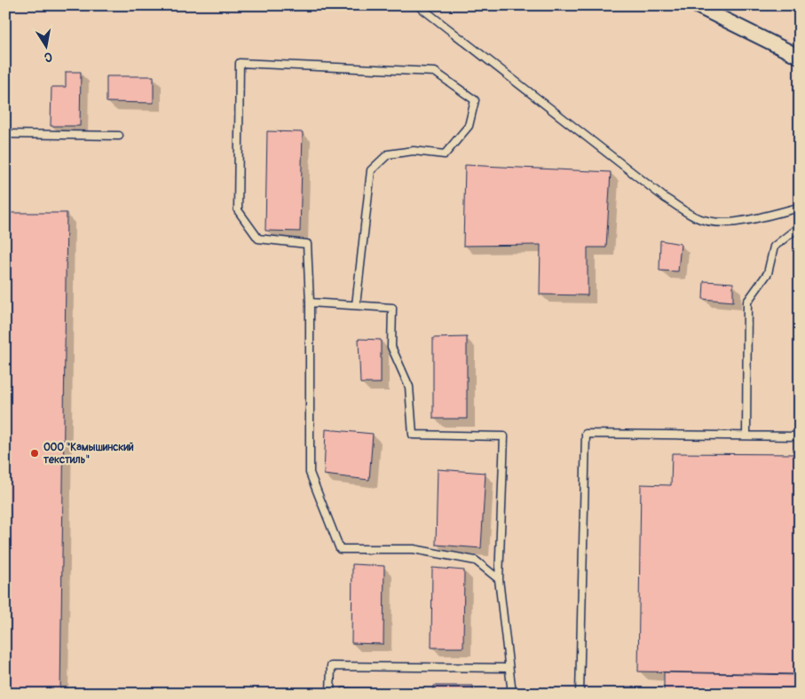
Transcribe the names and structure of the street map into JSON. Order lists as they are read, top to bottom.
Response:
{
  "places": ["ООО \"Камышинский текстиль\""],
  "north": "bottom"
}
